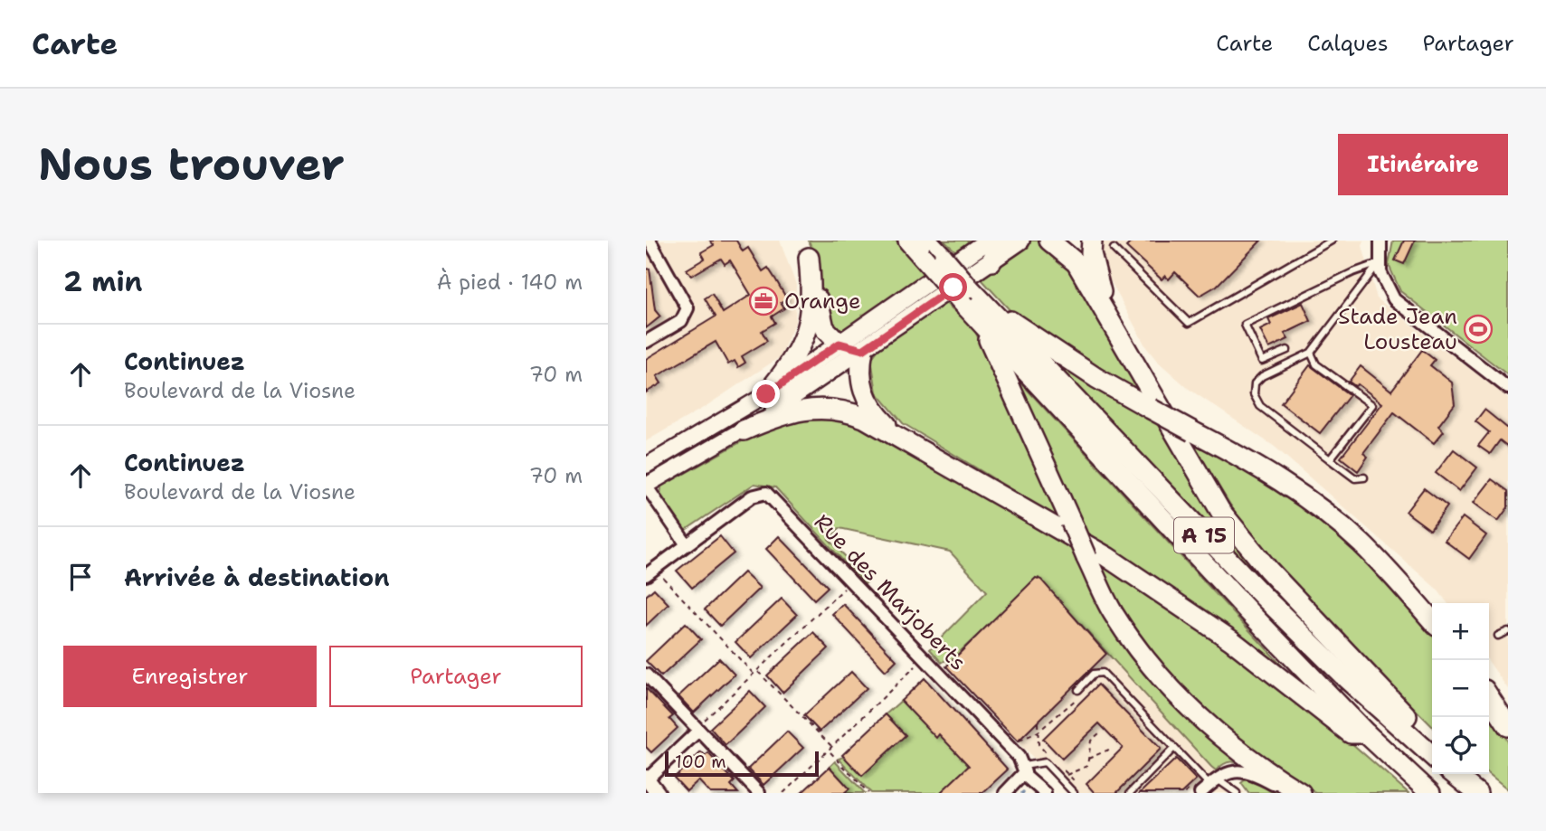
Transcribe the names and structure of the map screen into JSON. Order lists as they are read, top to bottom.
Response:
{
  "streets": {
    "highway": ["A 15"],
    "street": ["Rue des Marjoberts"]
  },
  "places": {
    "office": ["Orange"],
    "sports": ["Stade Jean Lousteau"]
  },
  "scale_bar": "100 m",
  "page": {
    "header": "Carte",
    "nav": ["Carte", "Calques", "Partager"],
    "buttons": [
      "Itinéraire",
      ["Enregistrer", "Partager"]
    ],
    "title": "Nous trouver",
    "heading": ["2 min", "À pied · 140 m"],
    "list": [
      ["Continuez", "Boulevard de la Viosne", "70 m"],
      ["Continuez", "Boulevard de la Viosne", "70 m"],
      "Arrivée à destination"
    ],
    "map_buttons": ["+", "−"],
    "scale": "100 m"
  }
}
